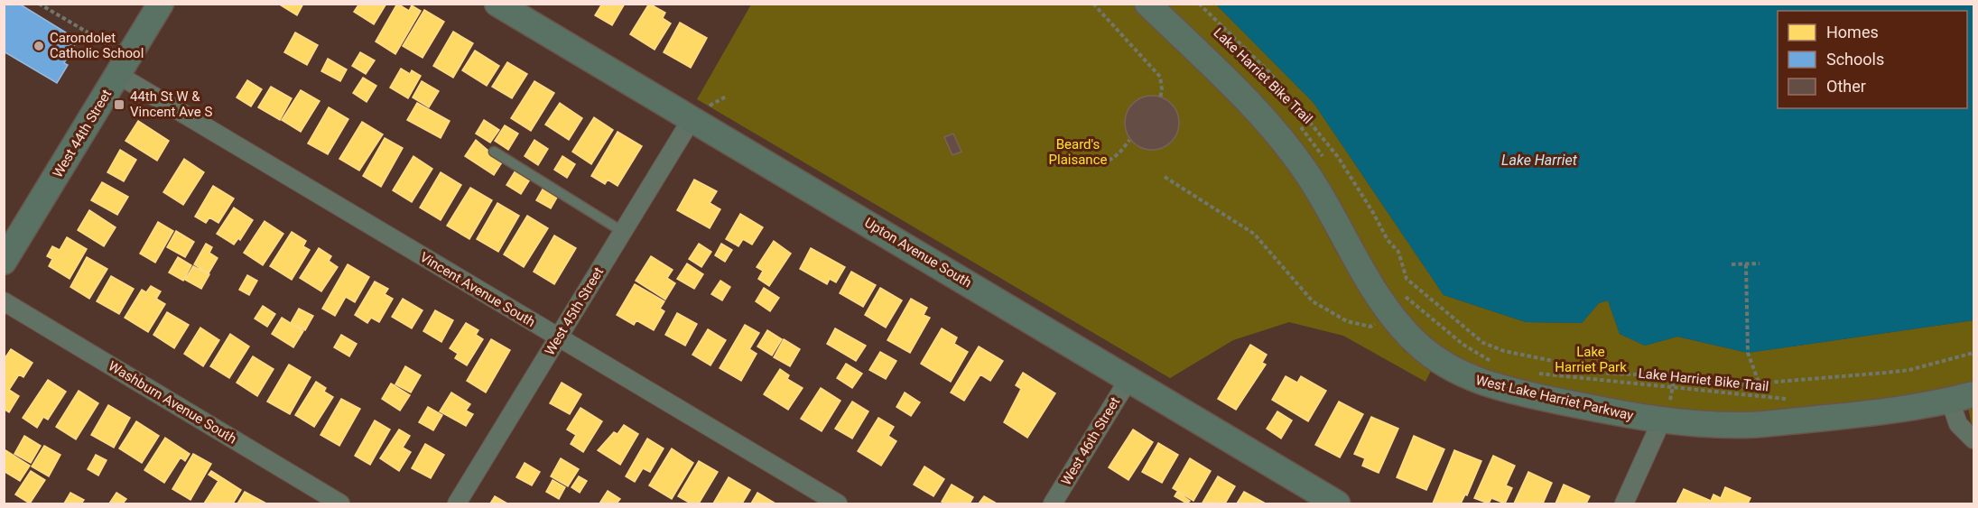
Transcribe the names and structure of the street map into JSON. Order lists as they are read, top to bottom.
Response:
{
  "streets": {
    "street": [
      "West 44th Street",
      "Upton Avenue South",
      "Vincent Avenue South",
      "West 45th Street",
      "West Lake Harriet Parkway",
      "Washburn Avenue South",
      "West 46th Street"
    ],
    "path": ["Lake Harriet Bike Trail"]
  },
  "crossings": [
    ["West 44th Street", "Vincent Avenue South"],
    ["Upton Avenue South", "West 45th Street"],
    ["Upton Avenue South", "West 46th Street"],
    ["Vincent Avenue South", "West 45th Street"]
  ],
  "water": ["Lake Harriet"],
  "parks": ["Beard's Plaisance", "Lake Harriet Park"],
  "places": {
    "other": ["Carondolet Catholic School"],
    "transit": ["44th St W & Vincent Ave S"]
  },
  "legend": ["Homes", "Schools", "Other"]
}
